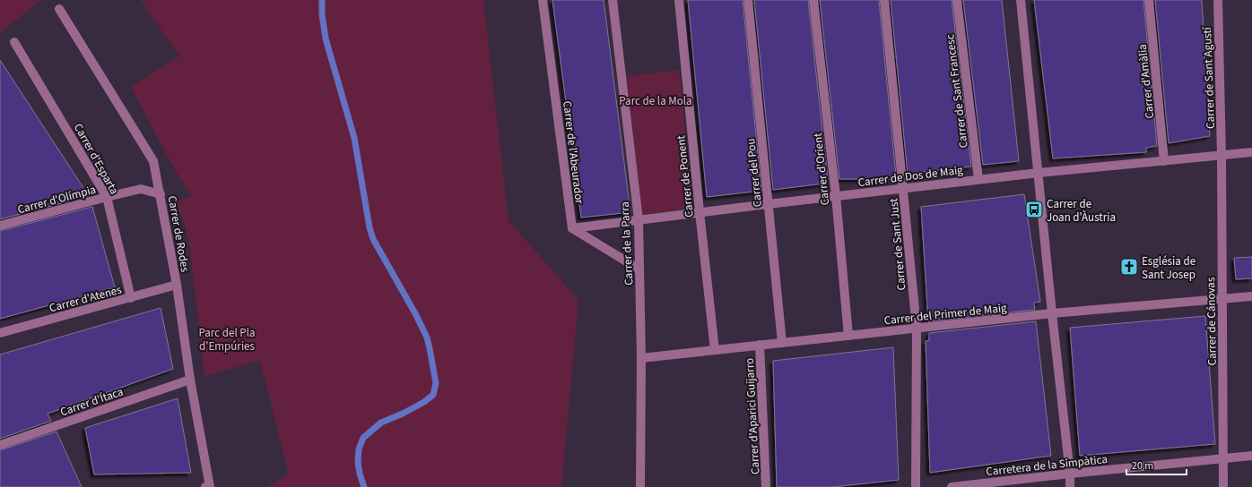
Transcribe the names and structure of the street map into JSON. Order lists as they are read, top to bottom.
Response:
{
  "streets": {
    "street": [
      "Carrer de Sant Agustí",
      "Carrer d'Amàlia",
      "Carrer de Sant Francesc",
      "Carrer de l'Abeurador",
      "Carrer d'Esparta",
      "Carrer d'Orient",
      "Carrer del Pou",
      "Carrer de Dos de Maig",
      "Carrer de Ponent",
      "Carrer d'Olímpia",
      "Carrer de Rodes",
      "Carrer de la Parra",
      "Carrer de Sant Just",
      "Carrer d'Atenes",
      "Carrer del Primer de Maig",
      "Carrer de Cánovas",
      "Carrer d'Ítaca",
      "Carrer d'Aparici Guijarro",
      "Carretera de la Simpàtica"
    ]
  },
  "crossings": [
    ["Carrer de Sant Agustí", "Carrer de Dos de Maig"],
    ["Carrer de Sant Agustí", "Carrer de Cánovas"],
    ["Carrer d'Amàlia", "Carrer de Dos de Maig"],
    ["Carrer de Sant Francesc", "Carrer de Dos de Maig"],
    ["Carrer de l'Abeurador", "Carrer de Dos de Maig"],
    ["Carrer d'Esparta", "Carrer d'Olímpia"],
    ["Carrer d'Esparta", "Carrer d'Atenes"],
    ["Carrer d'Orient", "Carrer de Dos de Maig"],
    ["Carrer d'Orient", "Carrer del Primer de Maig"],
    ["Carrer del Pou", "Carrer de Dos de Maig"],
    ["Carrer del Pou", "Carrer del Primer de Maig"],
    ["Carrer de Dos de Maig", "Carrer de Ponent"],
    ["Carrer de Dos de Maig", "Carrer de la Parra"],
    ["Carrer de Dos de Maig", "Carrer de Sant Just"],
    ["Carrer de Dos de Maig", "Carrer de Cánovas"],
    ["Carrer de Ponent", "Carrer del Primer de Maig"],
    ["Carrer d'Olímpia", "Carrer de Rodes"],
    ["Carrer de Rodes", "Carrer d'Atenes"],
    ["Carrer de Rodes", "Carrer d'Ítaca"],
    ["Carrer de la Parra", "Carrer del Primer de Maig"],
    ["Carrer de Sant Just", "Carrer del Primer de Maig"],
    ["Carrer del Primer de Maig", "Carrer de Cánovas"],
    ["Carrer del Primer de Maig", "Carrer d'Aparici Guijarro"],
    ["Carrer de Cánovas", "Carretera de la Simpàtica"]
  ],
  "parks": ["Parc de la Mola", "Parc del Pla d'Empúries"],
  "places": {
    "bus stop": ["Carrer de Joan d'Àustria"],
    "church": ["Església de Sant Josep"]
  },
  "scale_bar": "20 m"
}
